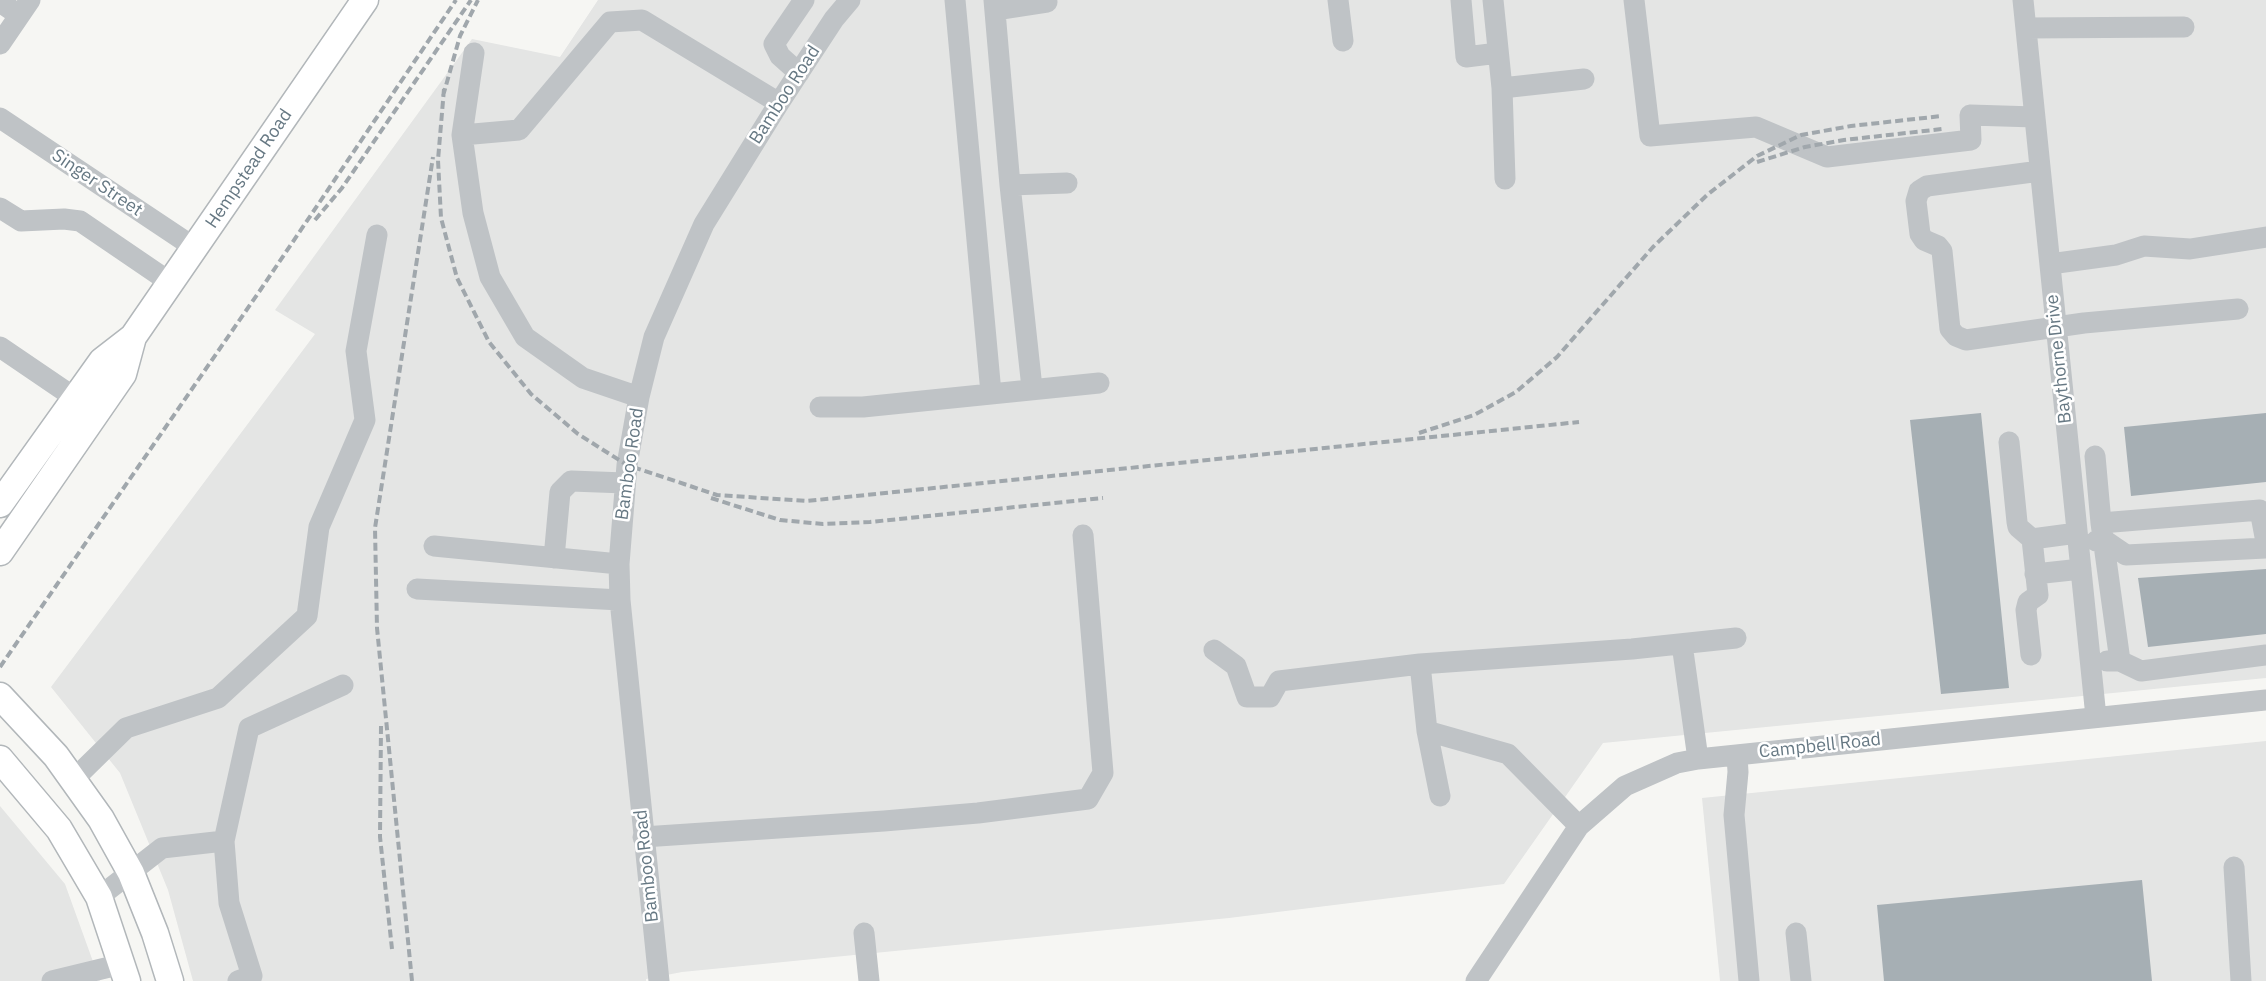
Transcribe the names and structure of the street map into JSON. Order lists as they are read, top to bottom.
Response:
{
  "streets": {
    "main road": ["Hempstead Road"],
    "street": [
      "Bamboo Road",
      "Singer Street",
      "Baythorne Drive",
      "Campbell Road"
    ]
  },
  "crossings": [
    ["Hempstead Road", "Singer Street"],
    ["Baythorne Drive", "Campbell Road"]
  ]
}
